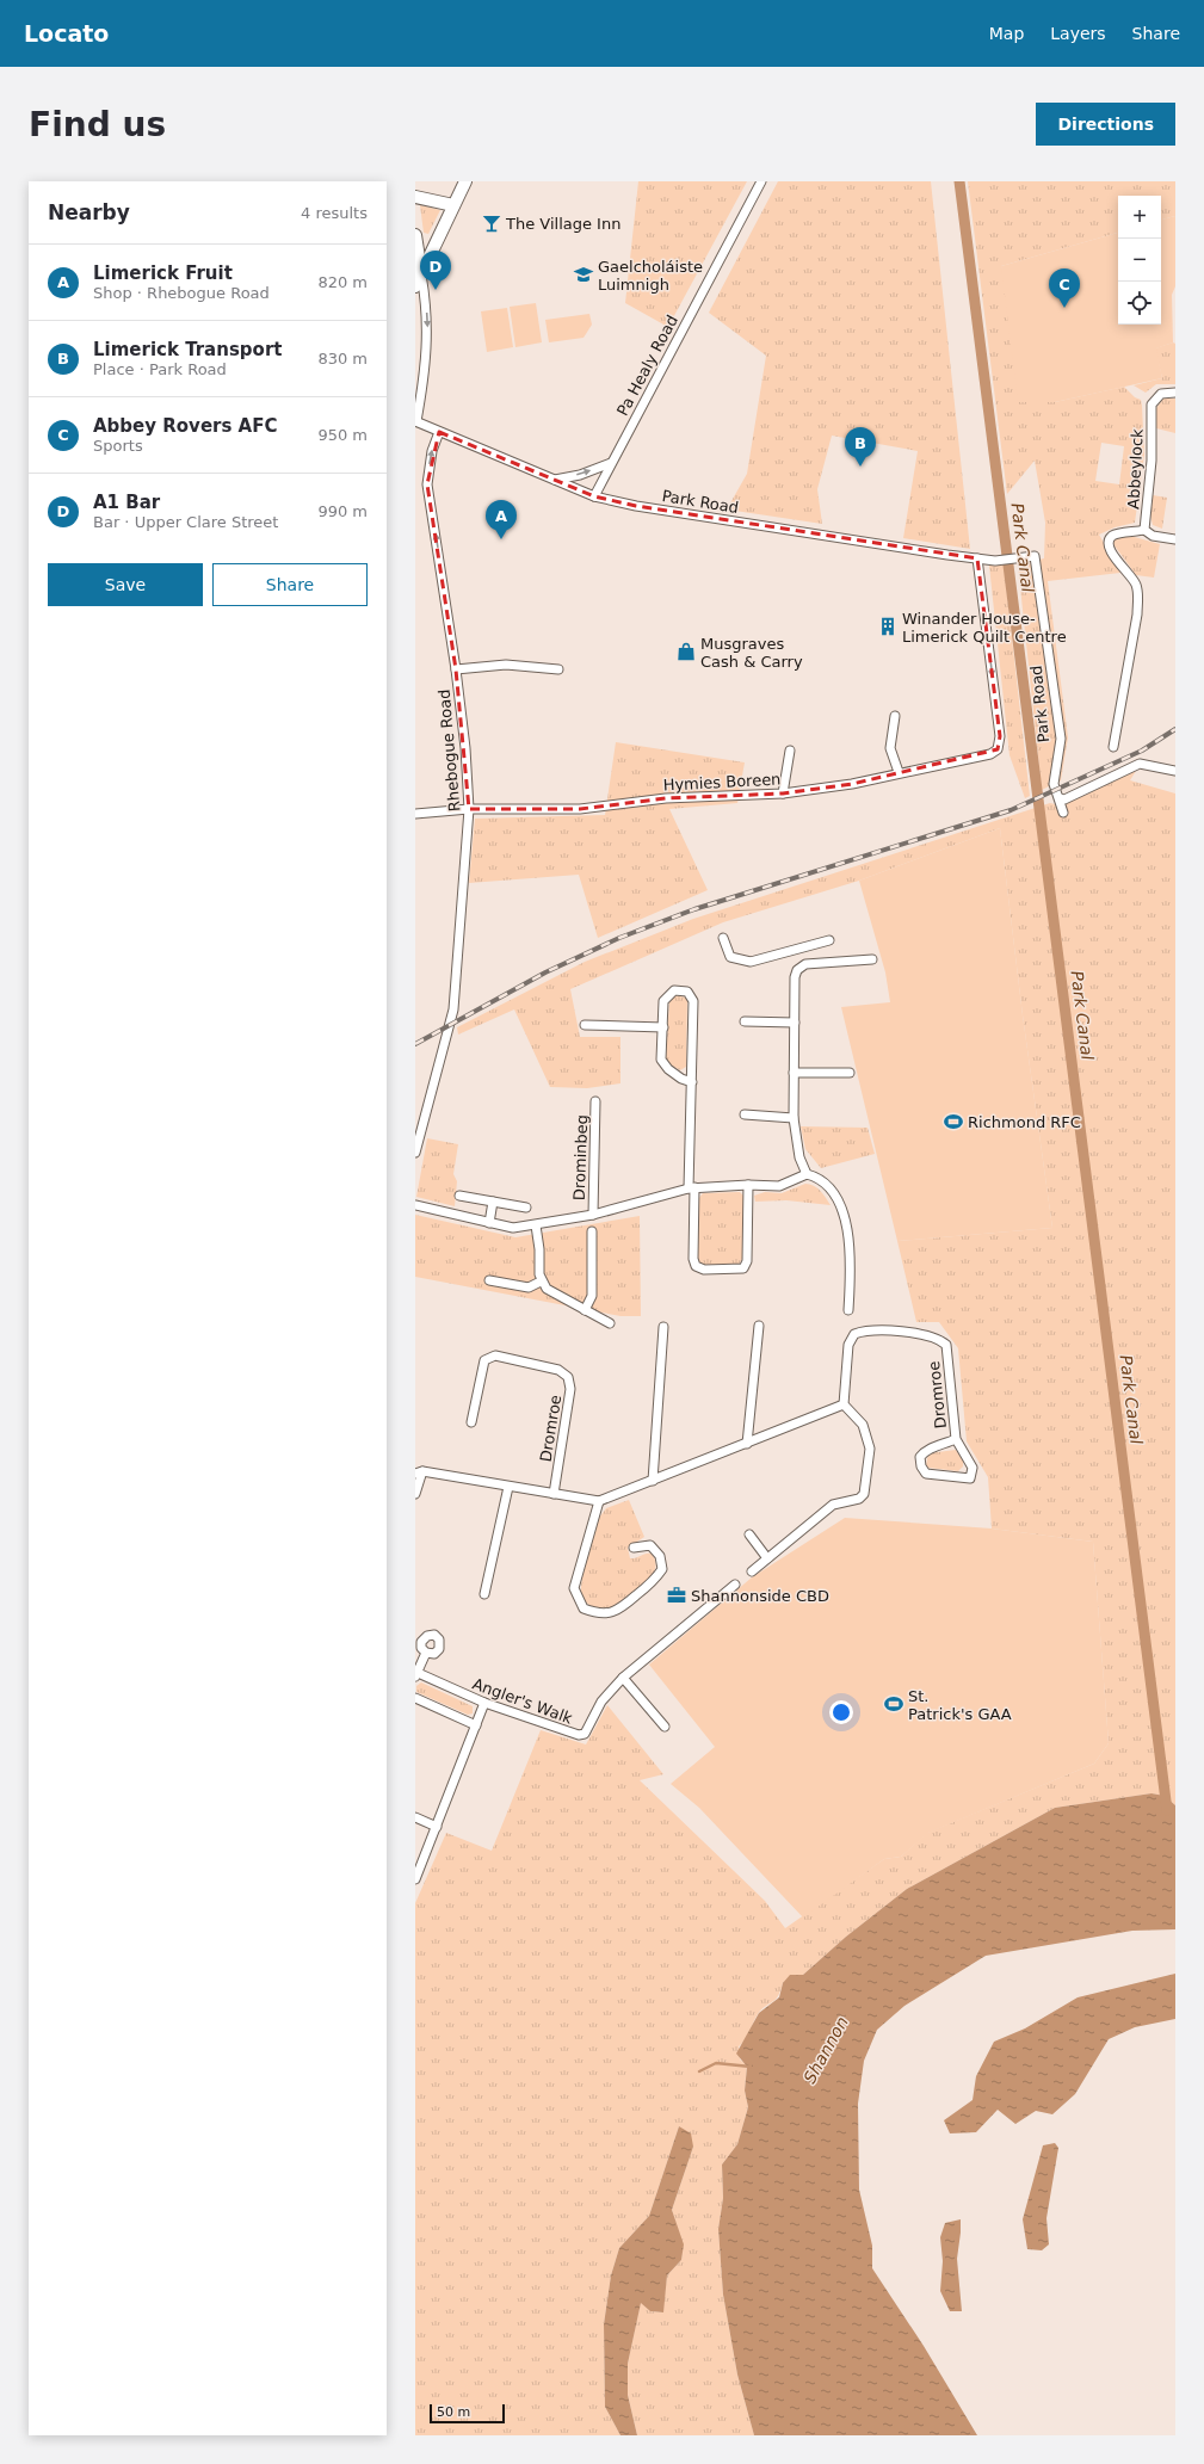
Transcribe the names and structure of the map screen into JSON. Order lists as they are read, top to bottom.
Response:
{
  "streets": {
    "street": [
      "Pa Healy Road",
      "Abbeylock",
      "Park Road",
      "Rhebogue Road",
      "Hymies Boreen",
      "Drominbeg",
      "Dromroe",
      "Angler's Walk"
    ]
  },
  "crossings": [
    ["Pa Healy Road", "Park Road"],
    ["Park Road", "Rhebogue Road"],
    ["Park Road", "Hymies Boreen"],
    ["Rhebogue Road", "Hymies Boreen"]
  ],
  "water": ["Park Canal", "Shannon"],
  "places": {
    "bar": ["The Village Inn"],
    "school or university": ["Gaelcholáiste Luimnigh"],
    "building": ["Winander House- Limerick Quilt Centre"],
    "shop": ["Musgraves Cash & Carry"],
    "sports": ["Richmond RFC", "St. Patrick's GAA"],
    "office": ["Shannonside CBD"]
  },
  "scale_bar": "50 m",
  "page": {
    "header": "Locato",
    "nav": ["Map", "Layers", "Share"],
    "buttons": [
      "Directions",
      ["Save", "Share"]
    ],
    "title": "Find us",
    "heading": ["Nearby", "4 results"],
    "map_buttons": ["+", "−"],
    "list": [
      {
        "mark": "A",
        "name": "Limerick Fruit",
        "note": "Shop · Rhebogue Road",
        "value": "820 m"
      },
      {
        "mark": "B",
        "name": "Limerick Transport",
        "note": "Place · Park Road",
        "value": "830 m"
      },
      {
        "mark": "C",
        "name": "Abbey Rovers AFC",
        "note": "Sports",
        "value": "950 m"
      },
      {
        "mark": "D",
        "name": "A1 Bar",
        "note": "Bar · Upper Clare Street",
        "value": "990 m"
      }
    ],
    "pins": [
      "D",
      "C",
      "B",
      "A"
    ],
    "scale": "50 m"
  }
}
